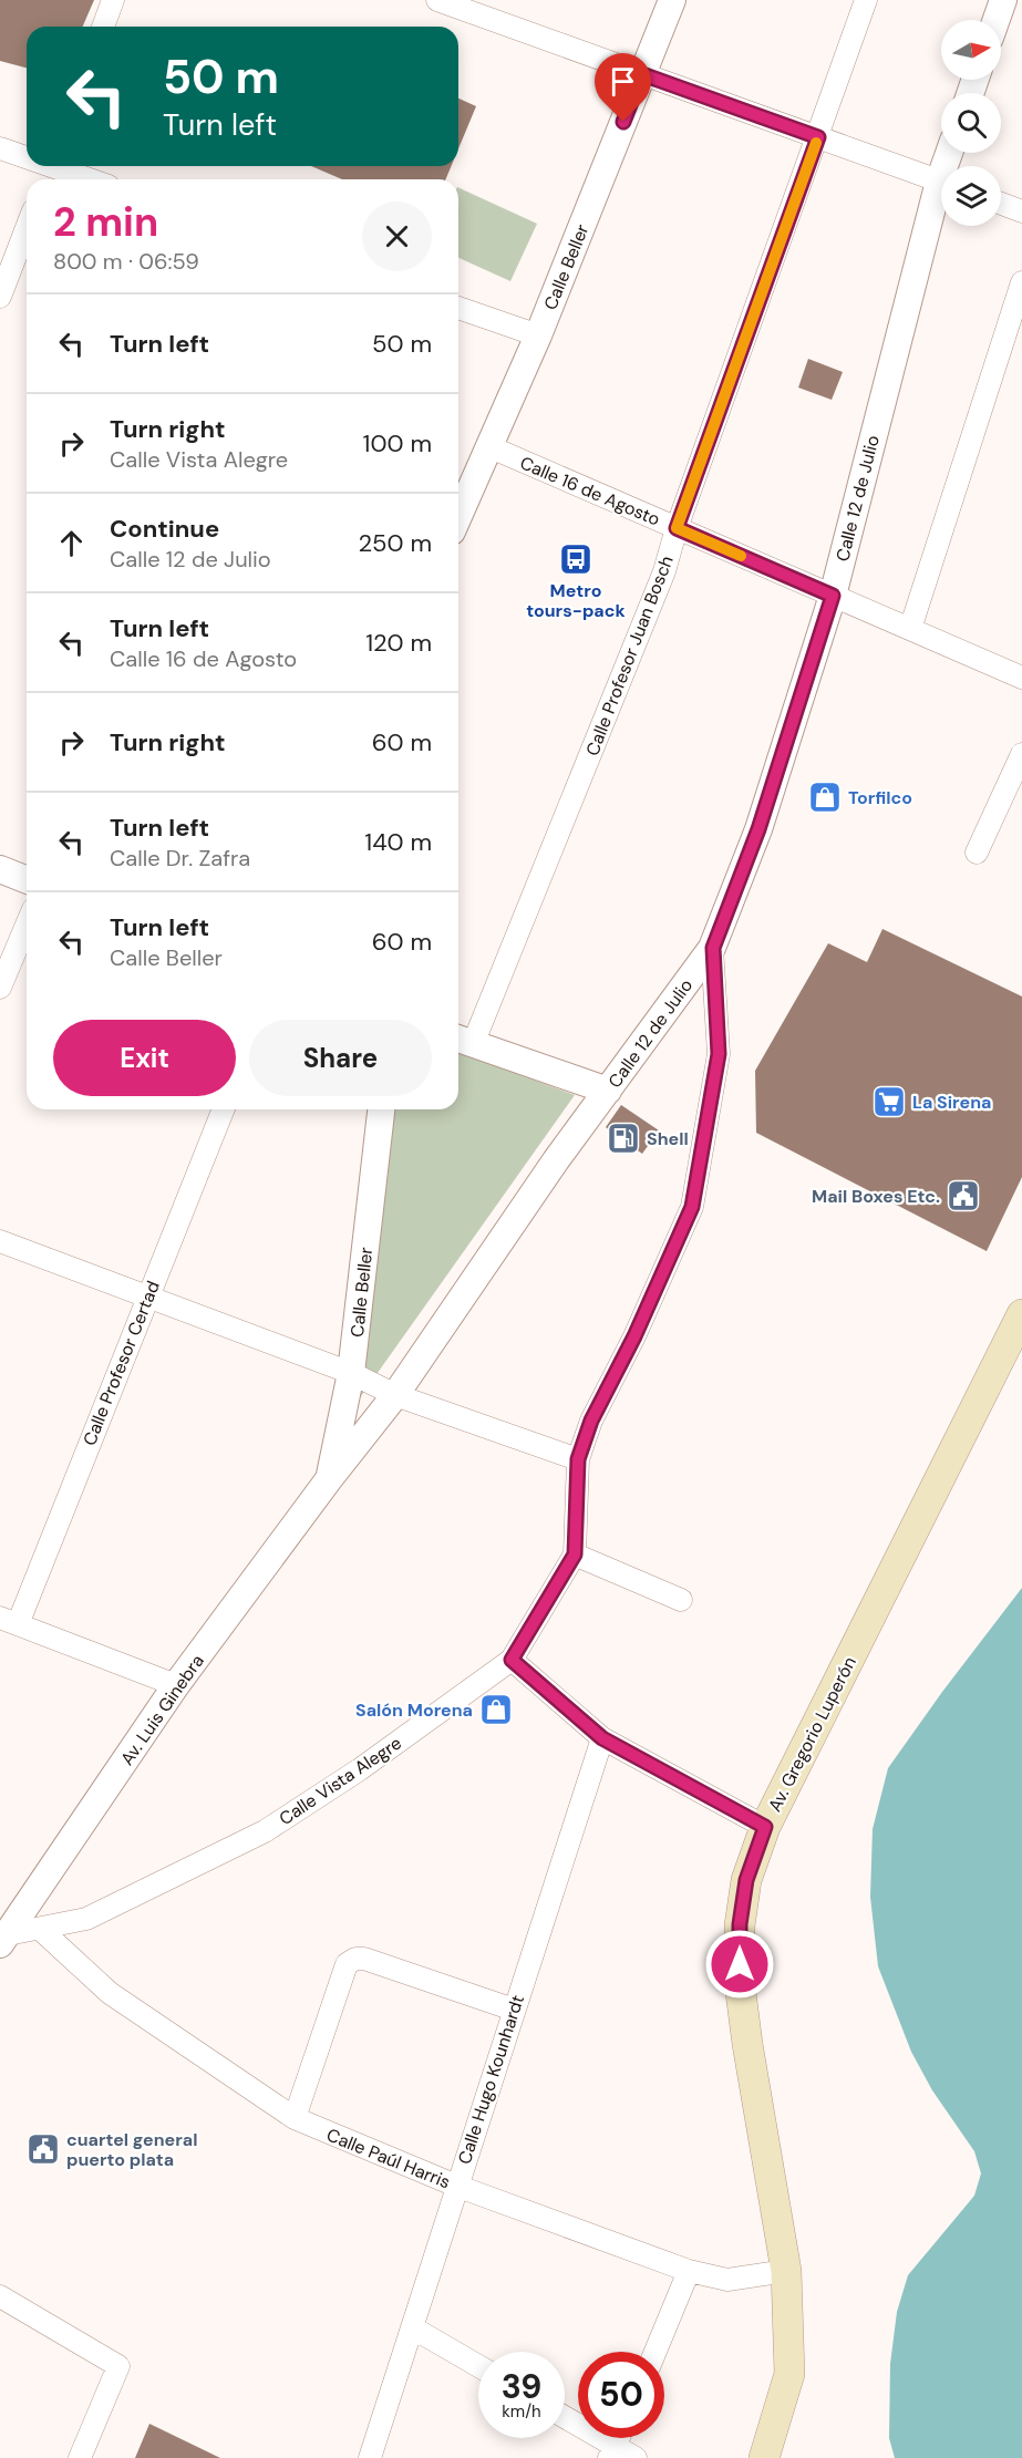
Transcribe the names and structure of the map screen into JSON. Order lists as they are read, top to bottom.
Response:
{
  "streets": {
    "main road": ["Av. Gregorio Luperón"],
    "street": [
      "Calle Beller",
      "Calle 16 de Agosto",
      "Calle 12 de Julio",
      "Calle Profesor Juan Bosch",
      "Calle Profesor Certad",
      "Av. Luis Ginebra",
      "Calle Vista Alegre",
      "Calle Hugo Kounhardt",
      "Calle Paúl Harris"
    ]
  },
  "crossings": [
    ["Calle Beller", "Calle 16 de Agosto"],
    ["Calle Beller", "Calle 12 de Julio"],
    ["Calle Beller", "Av. Luis Ginebra"],
    ["Calle 16 de Agosto", "Calle 12 de Julio"],
    ["Calle 16 de Agosto", "Calle Profesor Juan Bosch"],
    ["Calle 12 de Julio", "Av. Luis Ginebra"],
    ["Calle 12 de Julio", "Calle Vista Alegre"],
    ["Av. Luis Ginebra", "Calle Vista Alegre"],
    ["Av. Gregorio Luperón", "Calle Paúl Harris"],
    ["Calle Vista Alegre", "Calle Paúl Harris"],
    ["Calle Hugo Kounhardt", "Calle Paúl Harris"]
  ],
  "places": {
    "bus stop": ["Metro tours-pack"],
    "shop": ["Torfilco", "Salón Morena"],
    "supermarket": ["La Sirena"],
    "fuel station": ["Shell"],
    "public building": ["Mail Boxes Etc.", "cuartel general puerto plata"]
  },
  "north": "right",
  "page": {
    "turn": ["50 m", "Turn left"],
    "heading": ["2 min", "800 m · 06:59"],
    "list": [
      {
        "name": "Turn left",
        "value": "50 m"
      },
      {
        "name": "Turn right",
        "note": "Calle Vista Alegre",
        "value": "100 m"
      },
      {
        "name": "Continue",
        "note": "Calle 12 de Julio",
        "value": "250 m"
      },
      {
        "name": "Turn left",
        "note": "Calle 16 de Agosto",
        "value": "120 m"
      },
      {
        "name": "Turn right",
        "value": "60 m"
      },
      {
        "name": "Turn left",
        "note": "Calle Dr. Zafra",
        "value": "140 m"
      },
      {
        "name": "Turn left",
        "note": "Calle Beller",
        "value": "60 m"
      }
    ],
    "buttons": ["Exit", "Share"],
    "speed": "39 km/h",
    "limit": "50"
  }
}
